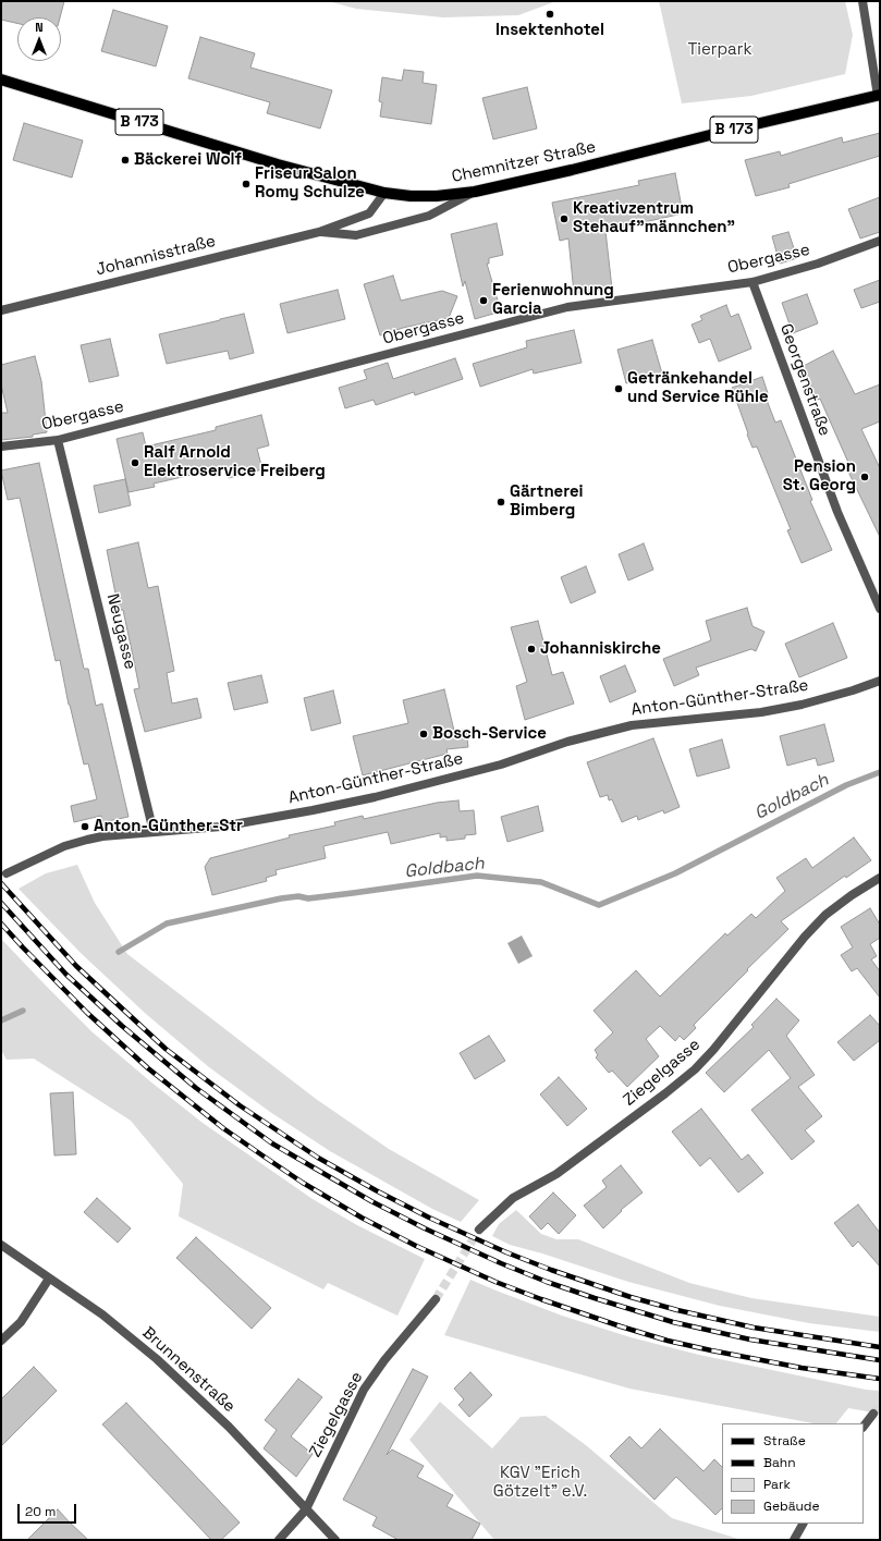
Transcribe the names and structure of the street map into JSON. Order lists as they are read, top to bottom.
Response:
{
  "streets": {
    "main road": ["B 173", "Chemnitzer Straße"],
    "street": [
      "Johannisstraße",
      "Obergasse",
      "Georgenstraße",
      "Neugasse",
      "Anton-Günther-Straße",
      "Ziegelgasse",
      "Brunnenstraße"
    ]
  },
  "crossings": [
    ["Chemnitzer Straße", "Johannisstraße"],
    ["Obergasse", "Georgenstraße"],
    ["Obergasse", "Neugasse"],
    ["Neugasse", "Anton-Günther-Straße"],
    ["Ziegelgasse", "Brunnenstraße"]
  ],
  "water": ["Goldbach"],
  "parks": ["Tierpark", "KGV \"Erich Götzelt\" e.V."],
  "places": [
    "Insektenhotel",
    "Bäckerei Wolf",
    "Friseur Salon Romy Schulze",
    "Kreativzentrum Stehauf\"männchen\"",
    "Ferienwohnung Garcia",
    "Getränkehandel und Service Rühle",
    "Ralf Arnold Elektroservice Freiberg",
    "Pension St. Georg",
    "Gärtnerei Bimberg",
    "Johanniskirche",
    "Bosch-Service",
    "Anton-Günther-Str"
  ],
  "legend": [
    "Straße",
    "Bahn",
    "Park",
    "Gebäude"
  ],
  "scale_bar": "20 m",
  "north": "top"
}
